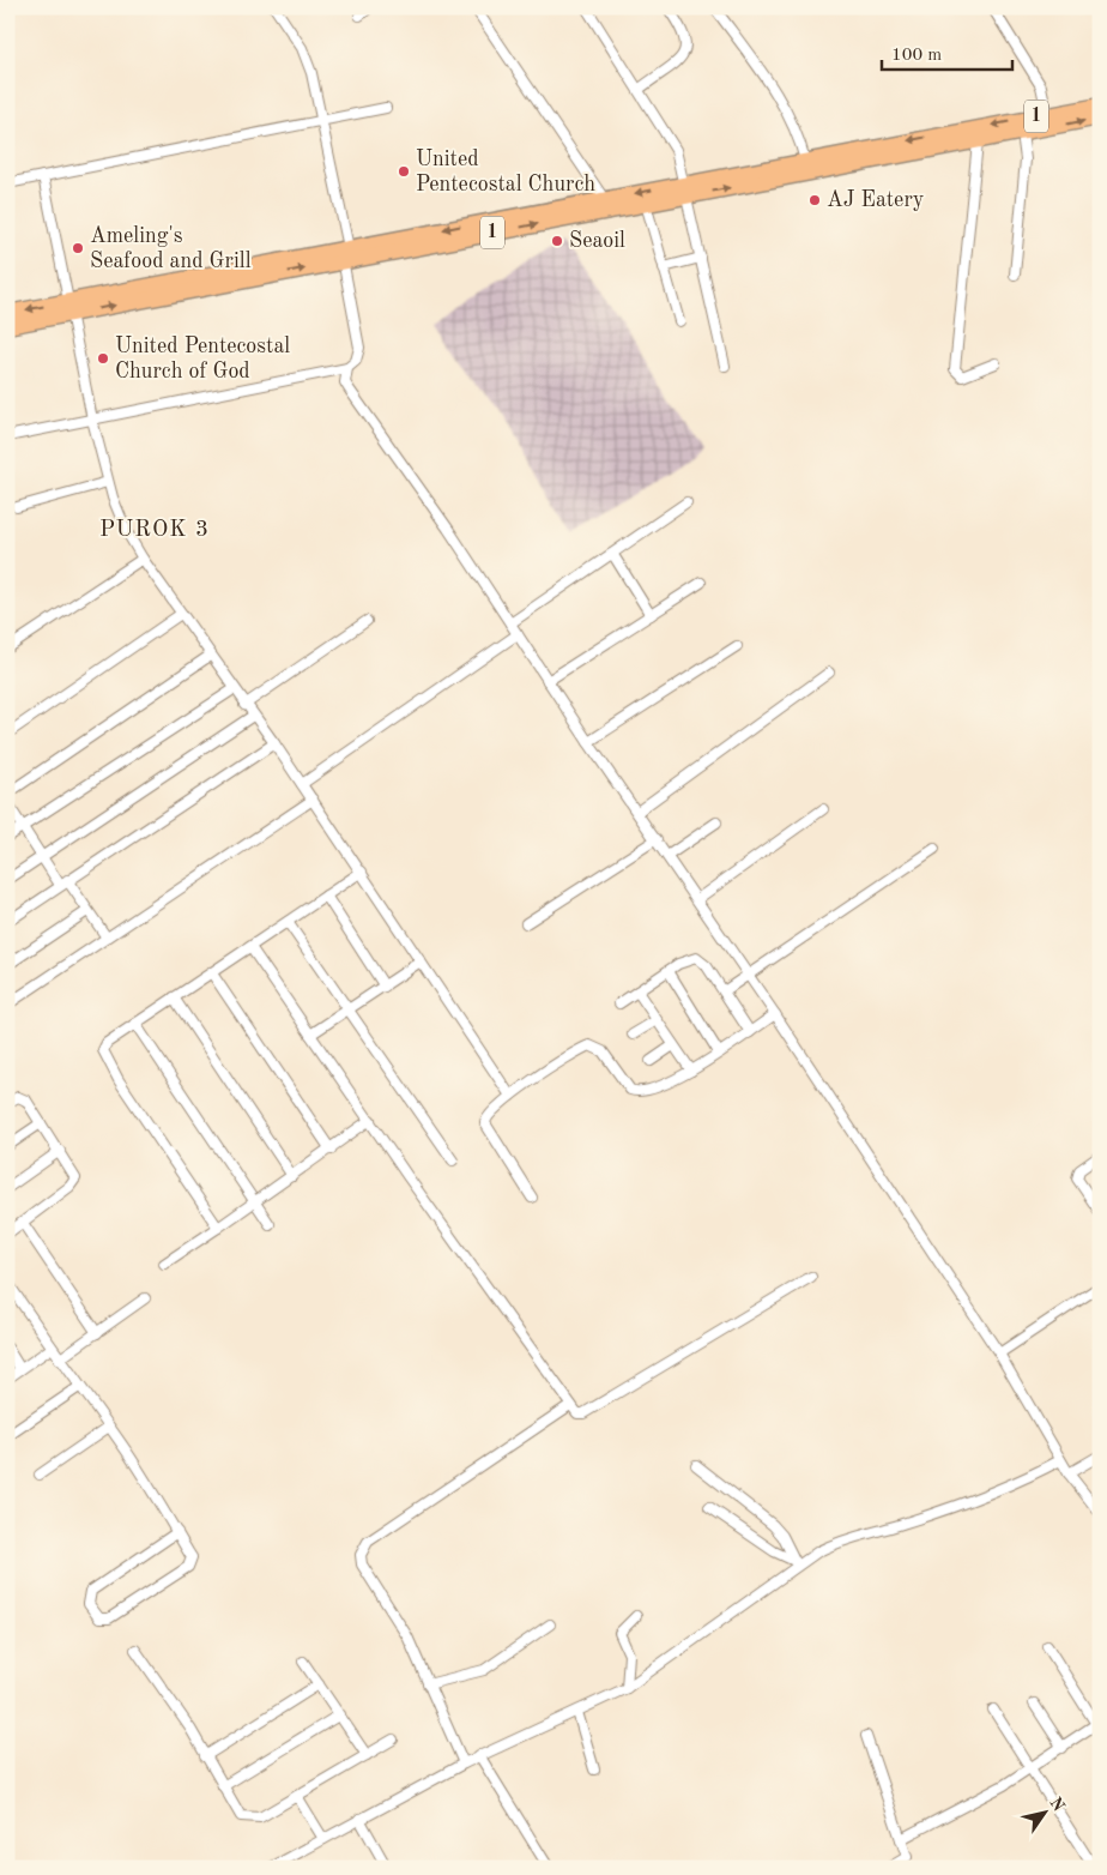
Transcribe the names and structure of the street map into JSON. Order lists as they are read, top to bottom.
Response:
{
  "streets": {
    "highway": ["1"]
  },
  "districts": ["PUROK 3"],
  "places": [
    "United Pentecostal Church",
    "AJ Eatery",
    "Seaoil",
    "Ameling's Seafood and Grill",
    "United Pentecostal Church of God"
  ],
  "scale_bar": "100 m",
  "north": "top right"
}
